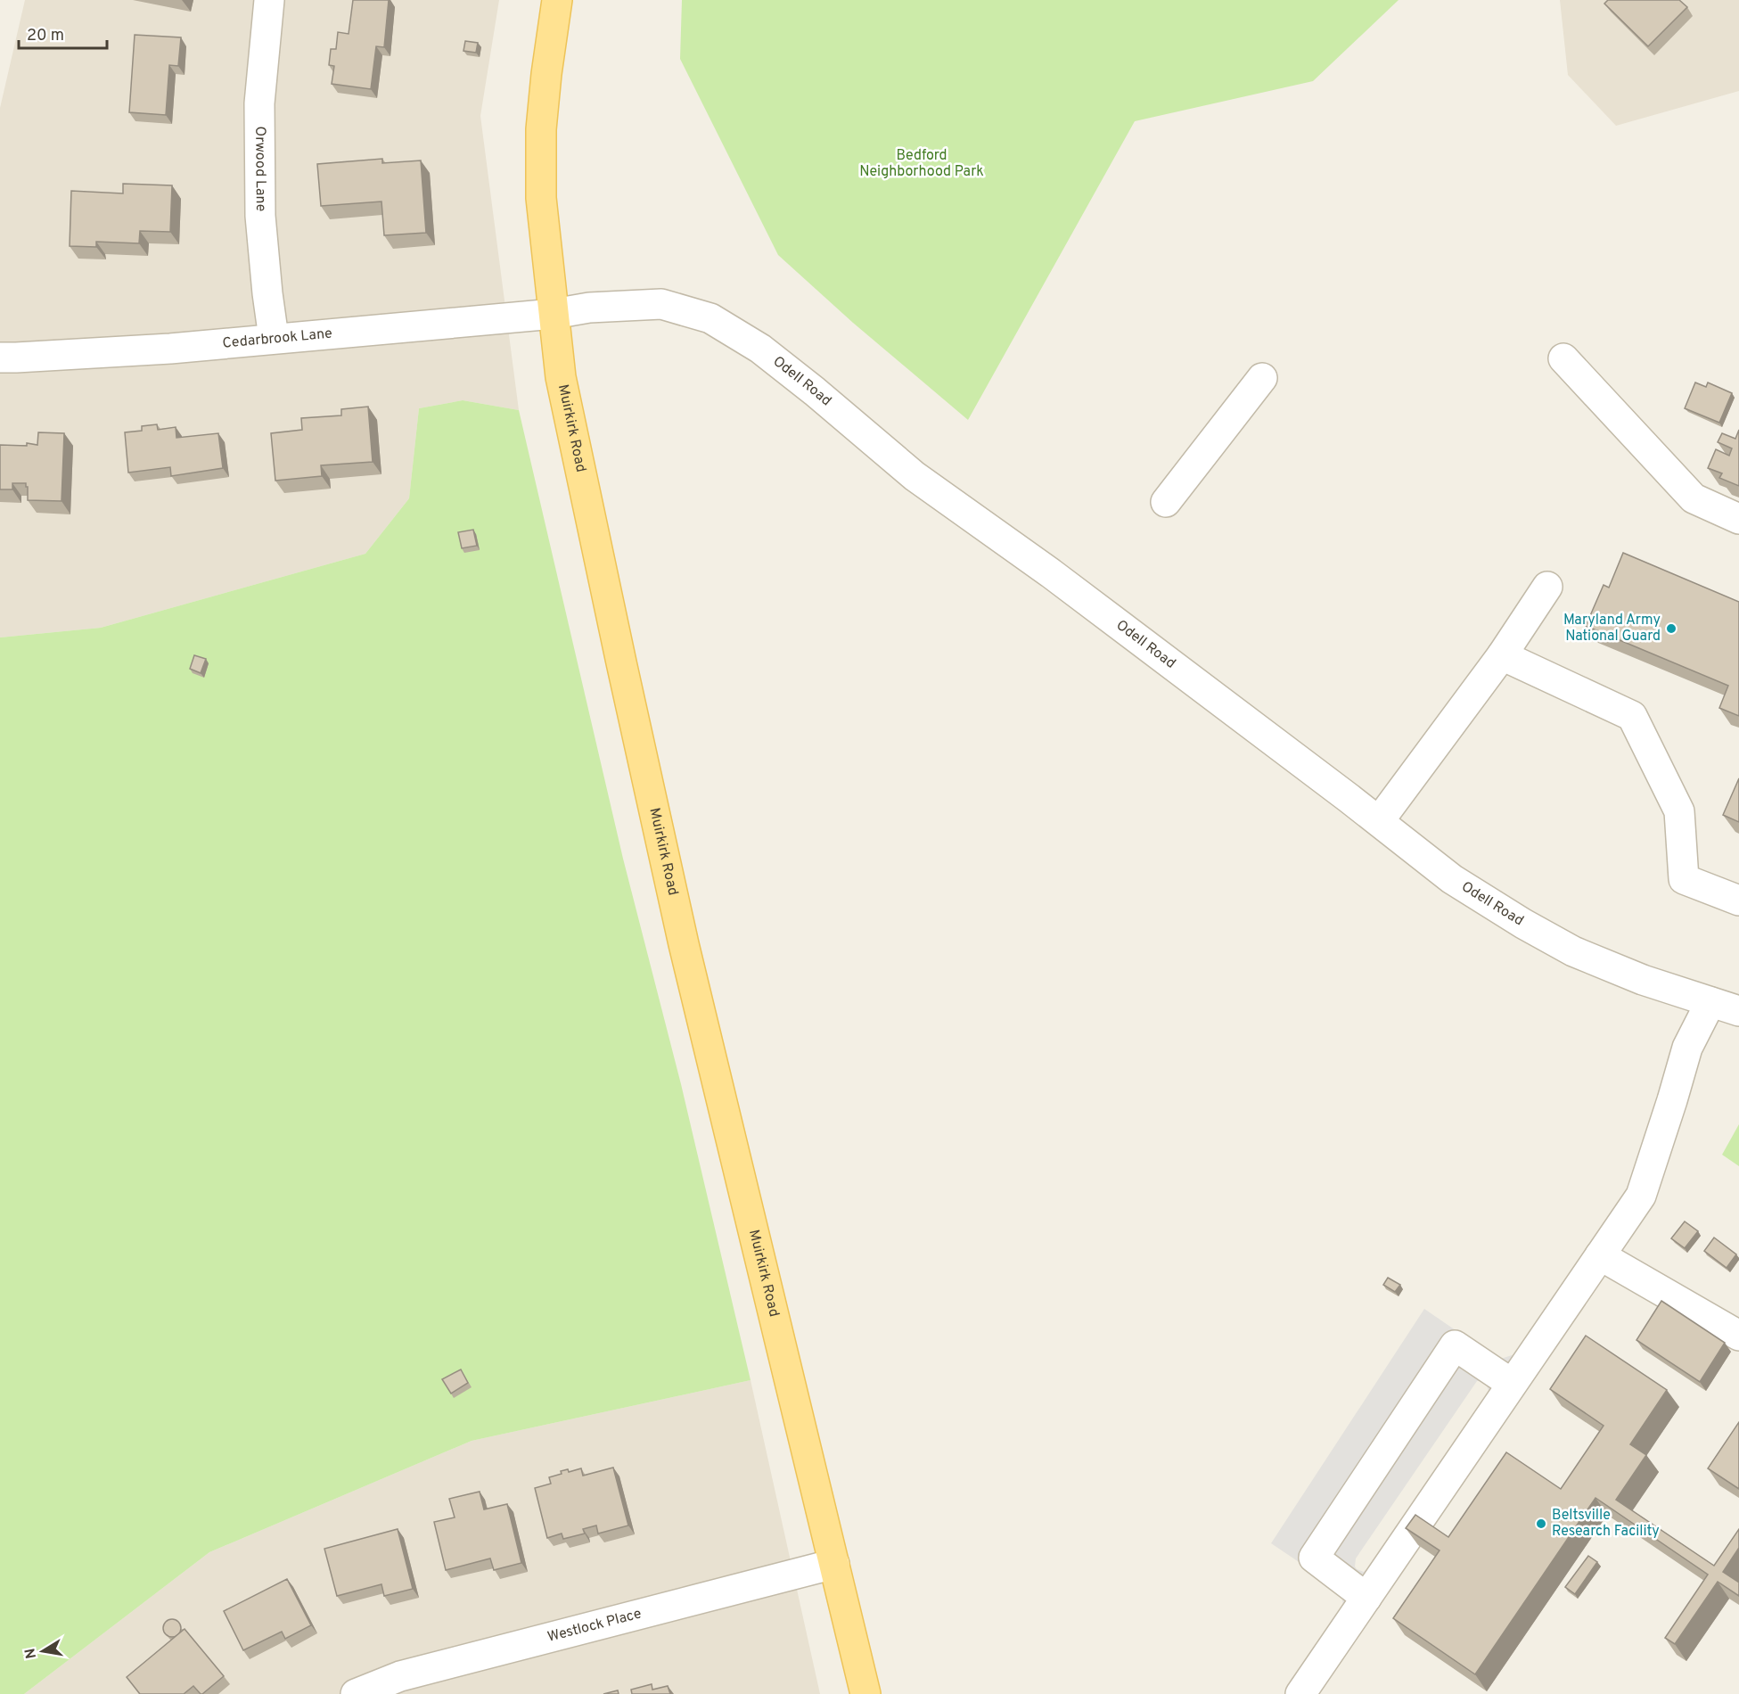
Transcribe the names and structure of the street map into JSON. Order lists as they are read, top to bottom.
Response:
{
  "streets": {
    "main road": ["Muirkirk Road"],
    "street": [
      "Orwood Lane",
      "Cedarbrook Lane",
      "Odell Road",
      "Westlock Place"
    ]
  },
  "crossings": [
    ["Orwood Lane", "Cedarbrook Lane"],
    ["Cedarbrook Lane", "Odell Road"],
    ["Cedarbrook Lane", "Muirkirk Road"],
    ["Odell Road", "Muirkirk Road"],
    ["Muirkirk Road", "Westlock Place"]
  ],
  "parks": ["Bedford Neighborhood Park"],
  "places": ["Maryland Army National Guard", "Beltsville Research Facility"],
  "scale_bar": "20 m",
  "north": "left"
}
